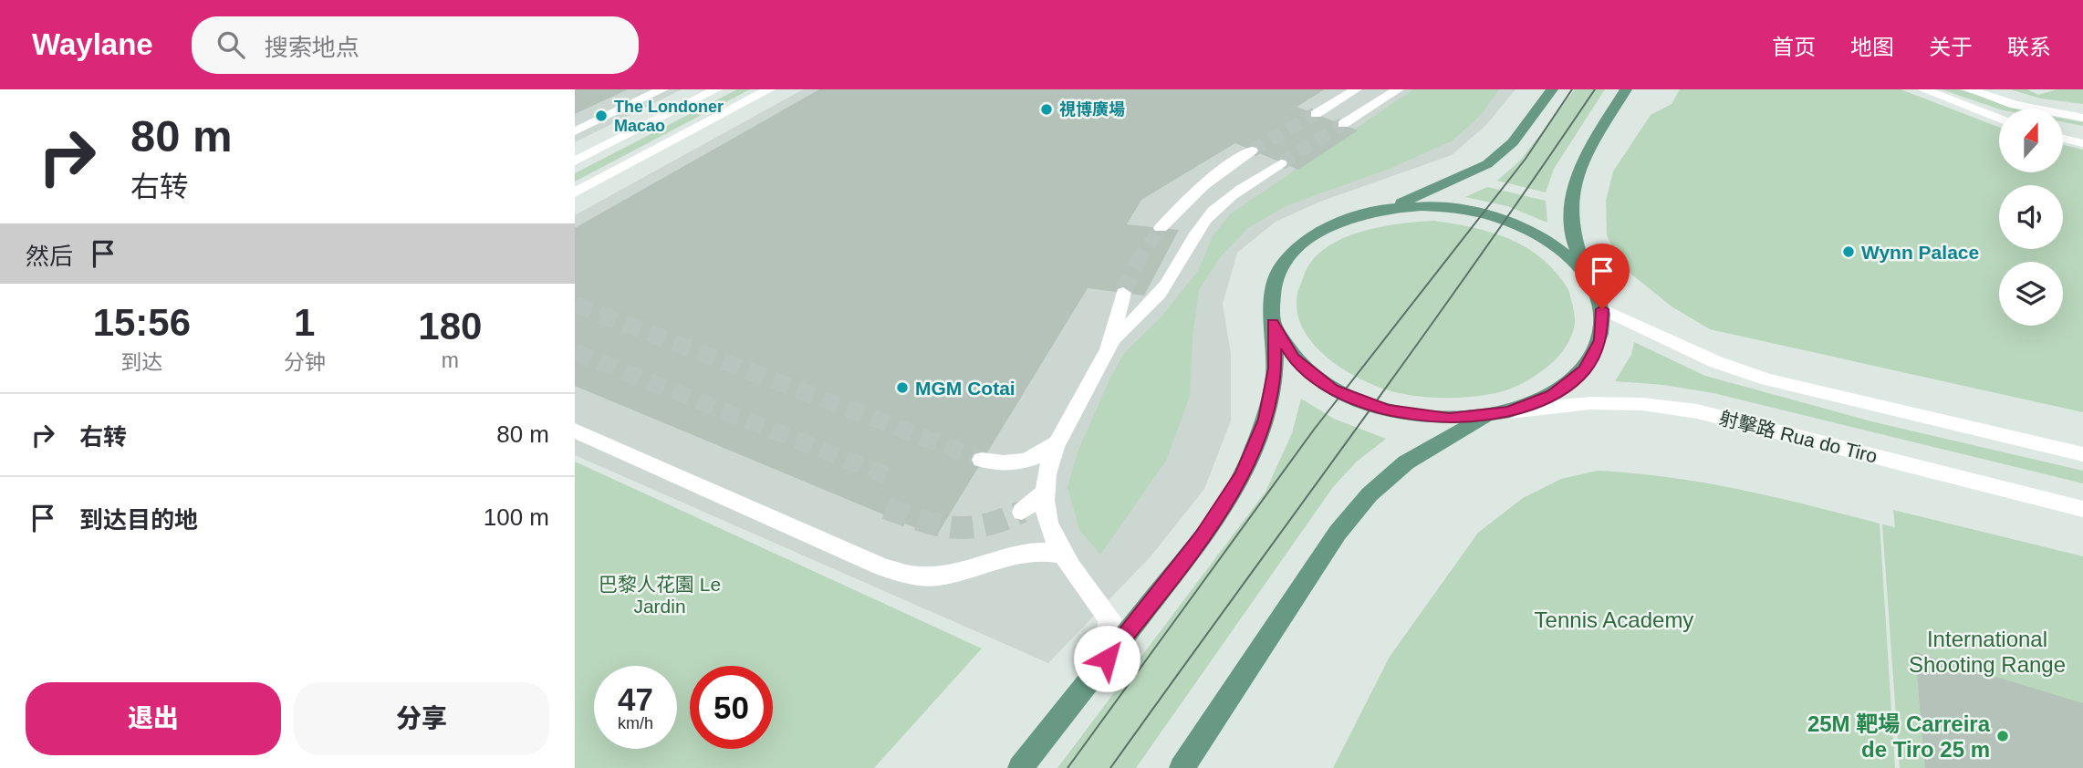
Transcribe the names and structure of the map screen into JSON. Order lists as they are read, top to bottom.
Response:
{
  "streets": {
    "street": ["射擊路 Rua do Tiro"]
  },
  "parks": ["巴黎人花園 Le Jardin", "Tennis Academy", "International Shooting Range"],
  "places": [
    "視博廣場",
    "The Londoner Macao",
    "Wynn Palace",
    "MGM Cotai",
    "25M 靶場 Carreira de Tiro 25 m"
  ],
  "north": "top",
  "page": {
    "header": "Waylane",
    "search": "搜索地点",
    "nav": [
      "首页",
      "地图",
      "关于",
      "联系"
    ],
    "turn": ["80 m", "右转"],
    "then": "然后",
    "eta": [
      "15:56",
      "到达",
      "1",
      "分钟",
      "180",
      "m"
    ],
    "list": [
      {
        "name": "右转",
        "value": "80 m"
      },
      {
        "name": "到达目的地",
        "value": "100 m"
      }
    ],
    "speed": "47 km/h",
    "limit": "50",
    "buttons": ["退出", "分享"]
  }
}
